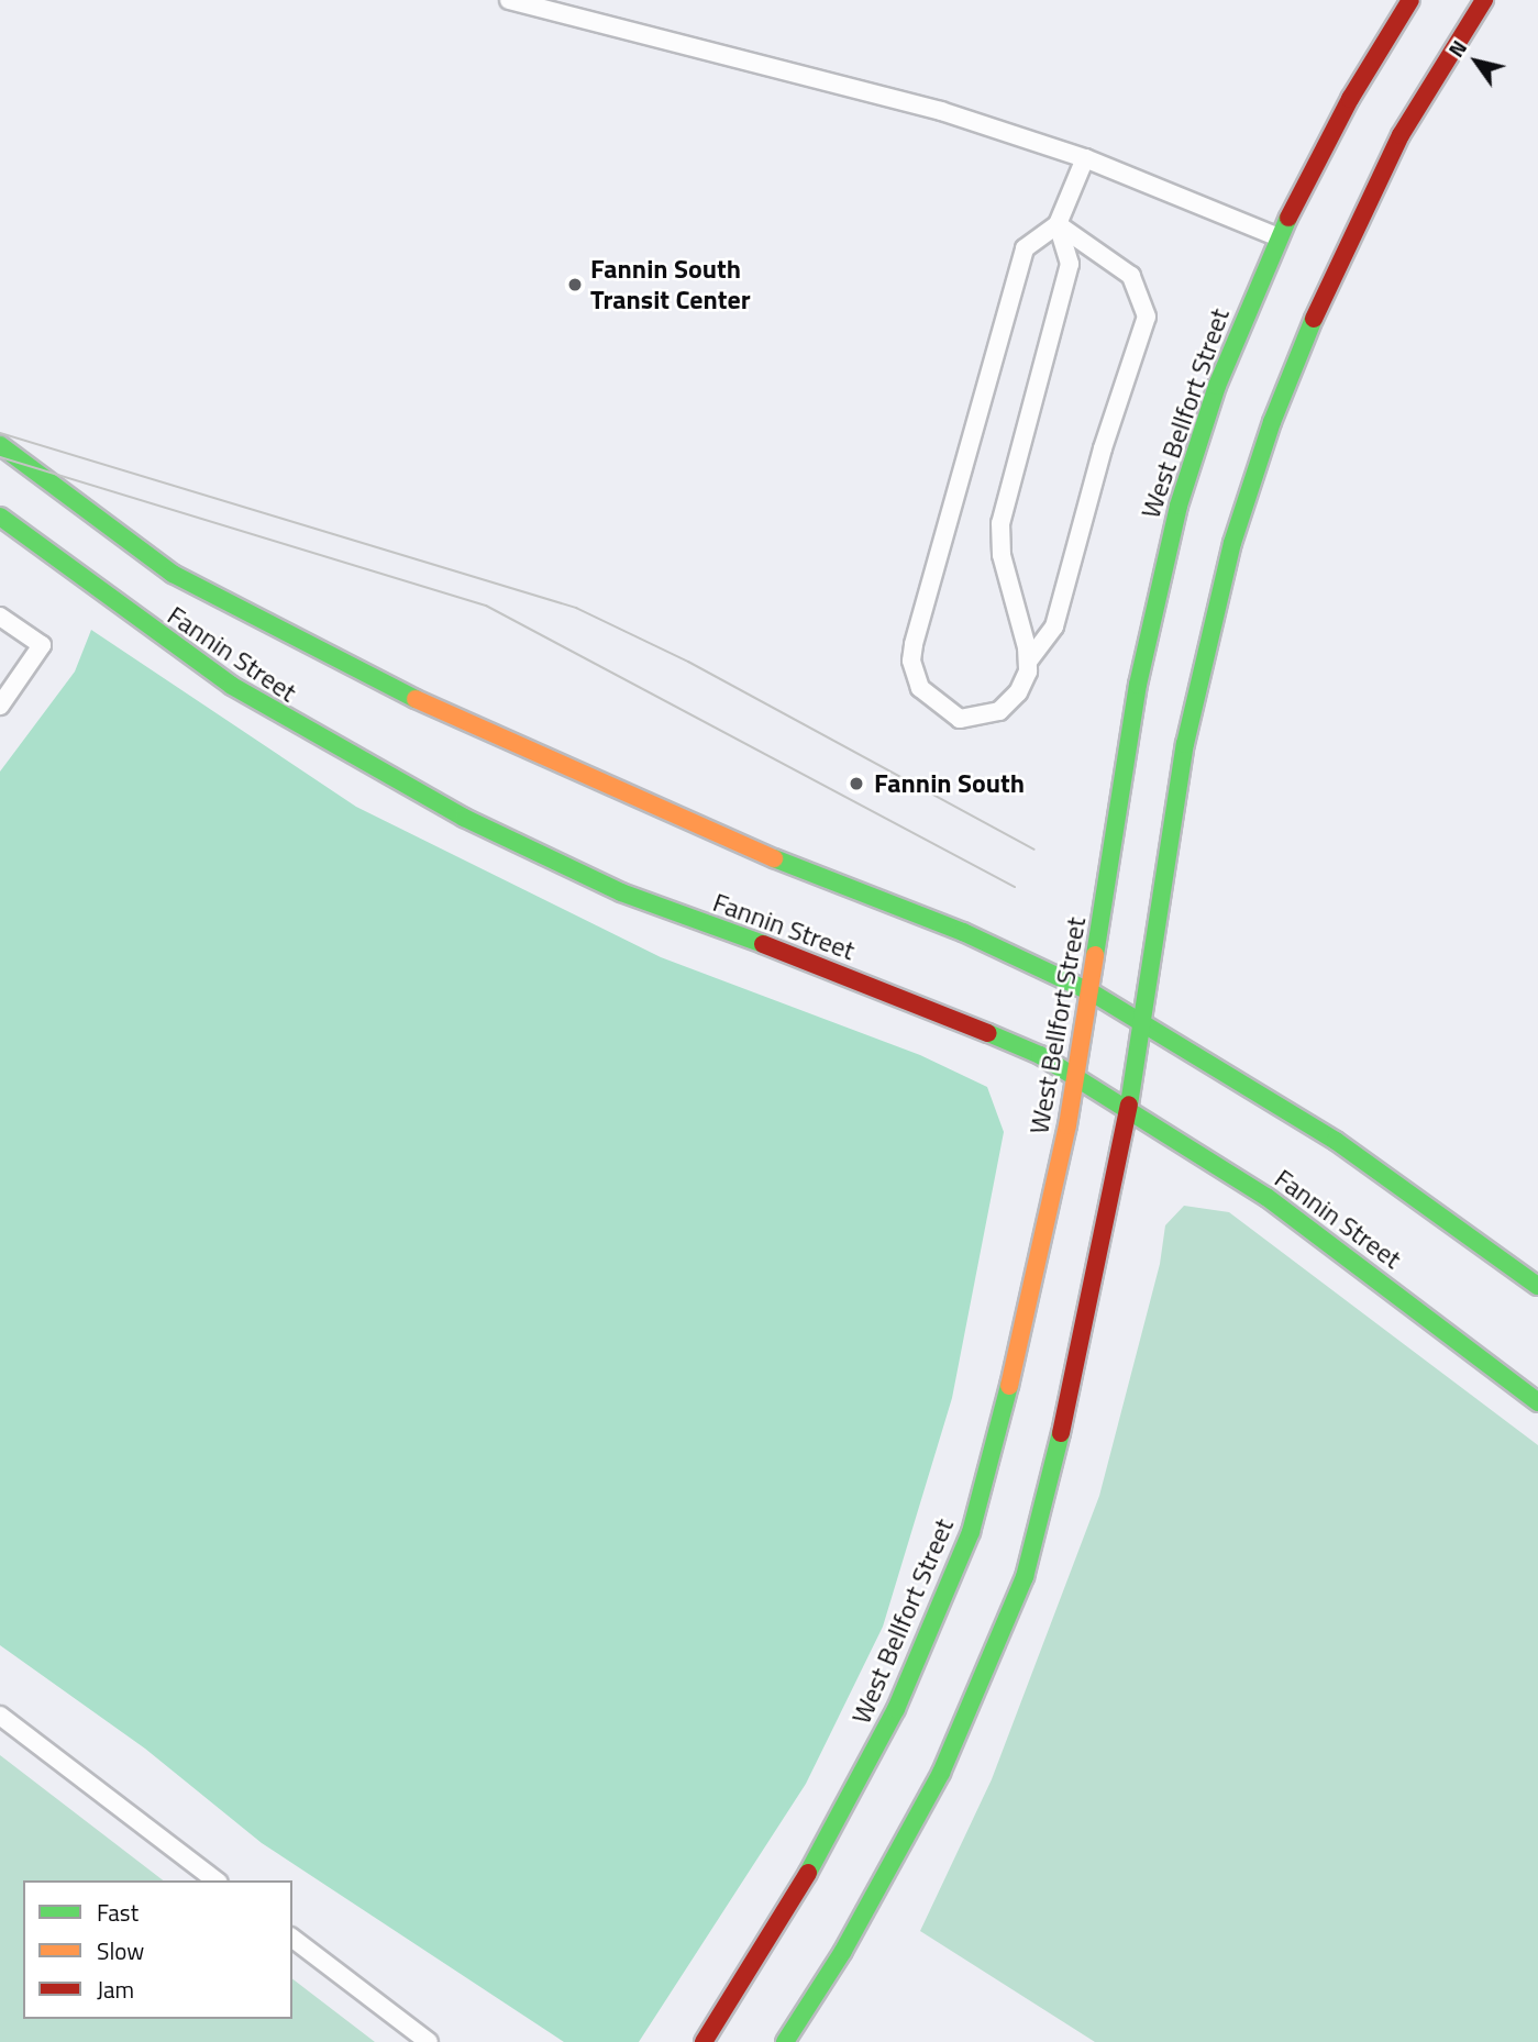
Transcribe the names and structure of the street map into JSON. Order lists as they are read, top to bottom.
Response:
{
  "streets": {
    "main road": ["West Bellfort Street", "Fannin Street"]
  },
  "crossings": [
    ["West Bellfort Street", "Fannin Street"]
  ],
  "places": ["Fannin South Transit Center", "Fannin South"],
  "legend": ["Fast", "Slow", "Jam"],
  "north": "top left"
}
